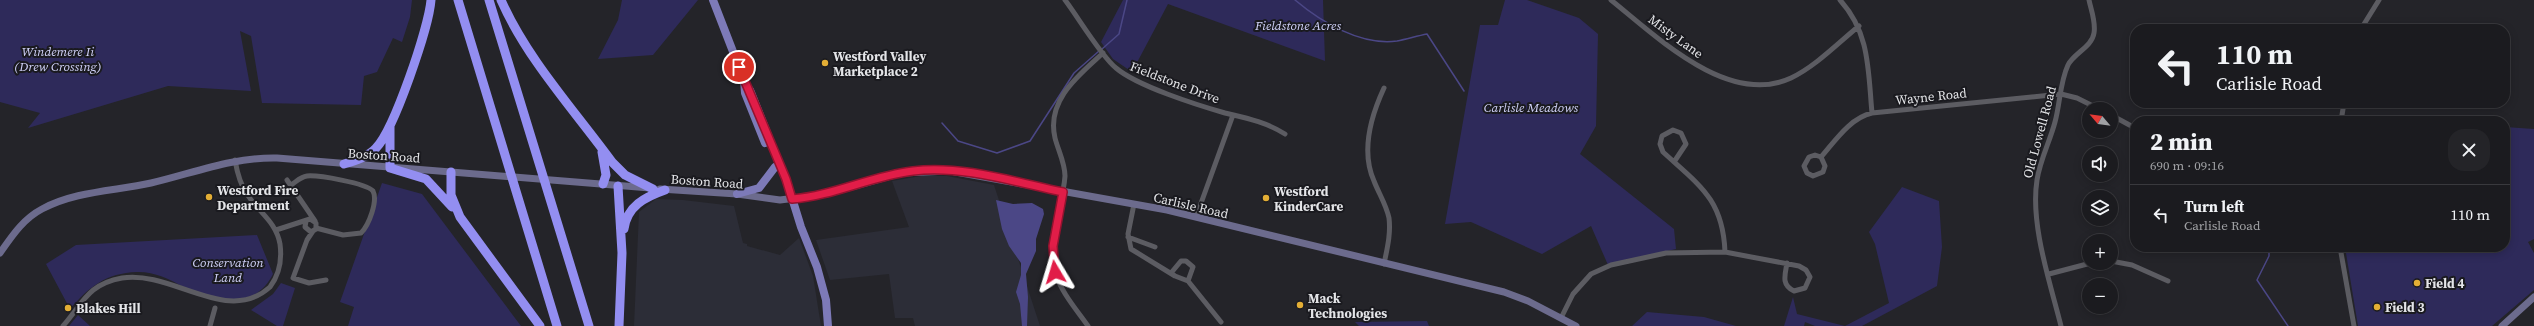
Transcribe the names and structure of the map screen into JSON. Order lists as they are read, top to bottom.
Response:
{
  "streets": {
    "main road": ["Boston Road", "Carlisle Road"],
    "street": [
      "Misty Lane",
      "Fieldstone Drive",
      "Wayne Road",
      "Old Lowell Road"
    ]
  },
  "crossings": [
    ["Wayne Road", "Old Lowell Road"],
    ["Boston Road", "Carlisle Road"]
  ],
  "parks": [
    "Fieldstone Acres",
    "Windemere Ii (Drew Crossing)",
    "Carlisle Meadows",
    "Conservation Land"
  ],
  "places": [
    "Westford Valley Marketplace 2",
    "Westford Fire Department",
    "Westford KinderCare",
    "Field 4",
    "Mack Technologies",
    "Field 3",
    "Blakes Hill"
  ],
  "north": "top left",
  "page": {
    "turn": ["110 m", "Carlisle Road"],
    "map_buttons": ["+", "−"],
    "heading": ["2 min", "690 m · 09:16"],
    "list": [
      {
        "name": "Turn left",
        "note": "Carlisle Road",
        "value": "110 m"
      }
    ]
  }
}
